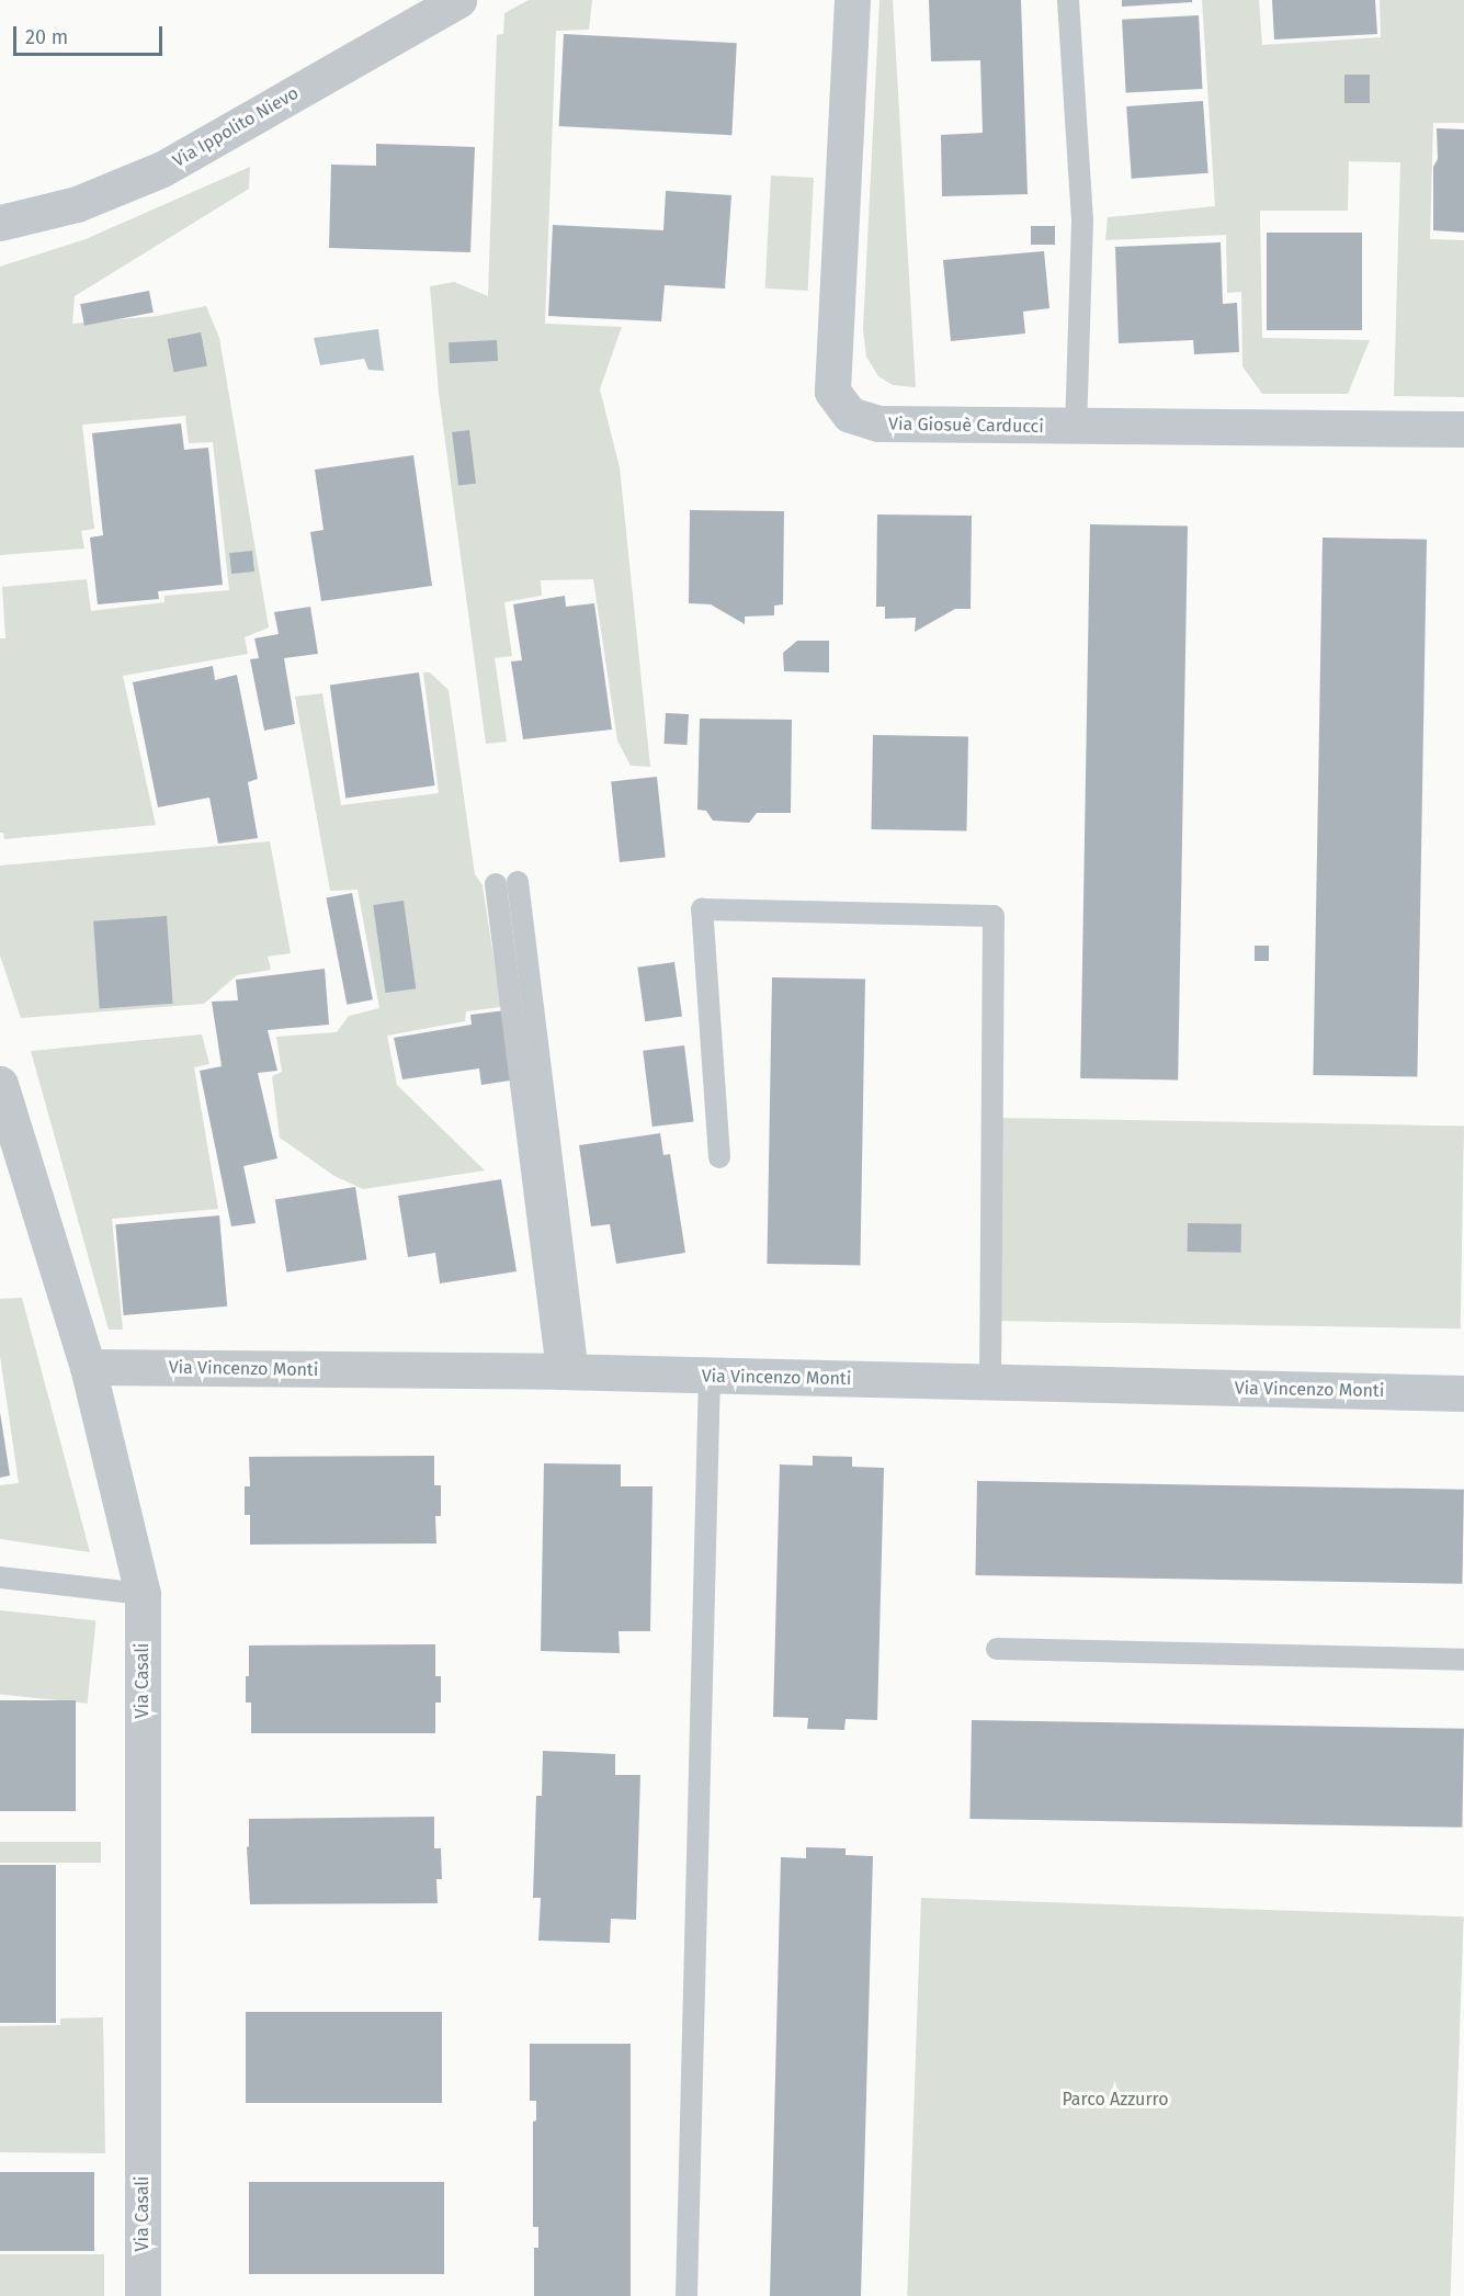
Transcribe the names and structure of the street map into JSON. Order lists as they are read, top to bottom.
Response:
{
  "streets": {
    "street": [
      "Via Ippolito Nievo",
      "Via Giosuè Carducci",
      "Via Vincenzo Monti",
      "Via Casali"
    ]
  },
  "crossings": [
    ["Via Vincenzo Monti", "Via Casali"]
  ],
  "parks": ["Parco Azzurro"],
  "scale_bar": "20 m"
}
